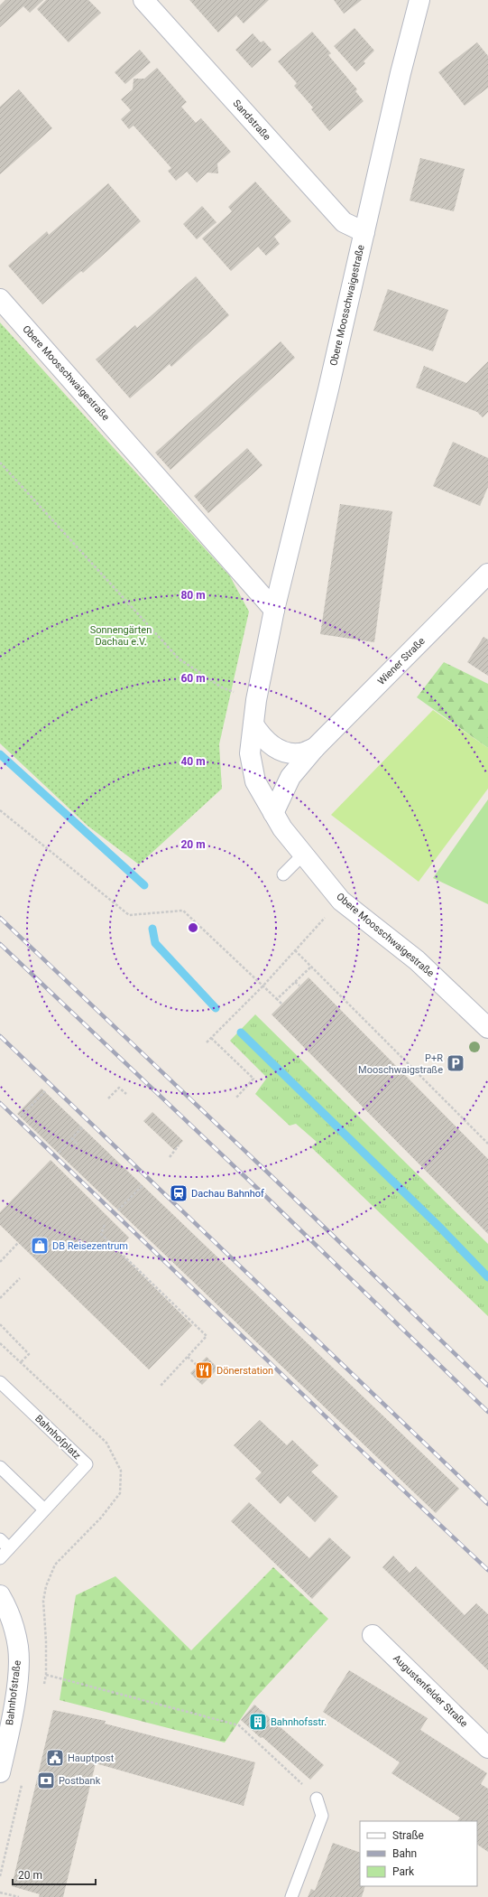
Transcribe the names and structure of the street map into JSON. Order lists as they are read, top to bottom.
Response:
{
  "streets": {
    "street": [
      "Sandstraße",
      "Obere Moosschwaigestraße",
      "Wiener Straße",
      "Augustenfelder Straße",
      "Bahnhofstraße"
    ],
    "lane": ["Bahnhofplatz"]
  },
  "crossings": [
    ["Sandstraße", "Obere Moosschwaigestraße"],
    ["Obere Moosschwaigestraße", "Wiener Straße"]
  ],
  "parks": ["Sonnengärten Dachau e.V."],
  "places": {
    "parking": ["P+R Mooschwaigstraße"],
    "station": ["Dachau Bahnhof"],
    "shop": ["DB Reisezentrum"],
    "restaurant": ["Dönerstation"],
    "building": ["Bahnhofsstr."],
    "public building": ["Hauptpost"],
    "bank": ["Postbank"]
  },
  "legend": ["Straße", "Bahn", "Park"],
  "scale_bar": "20 m",
  "rings": [
    "80 m",
    "60 m",
    "40 m",
    "20 m"
  ]
}
